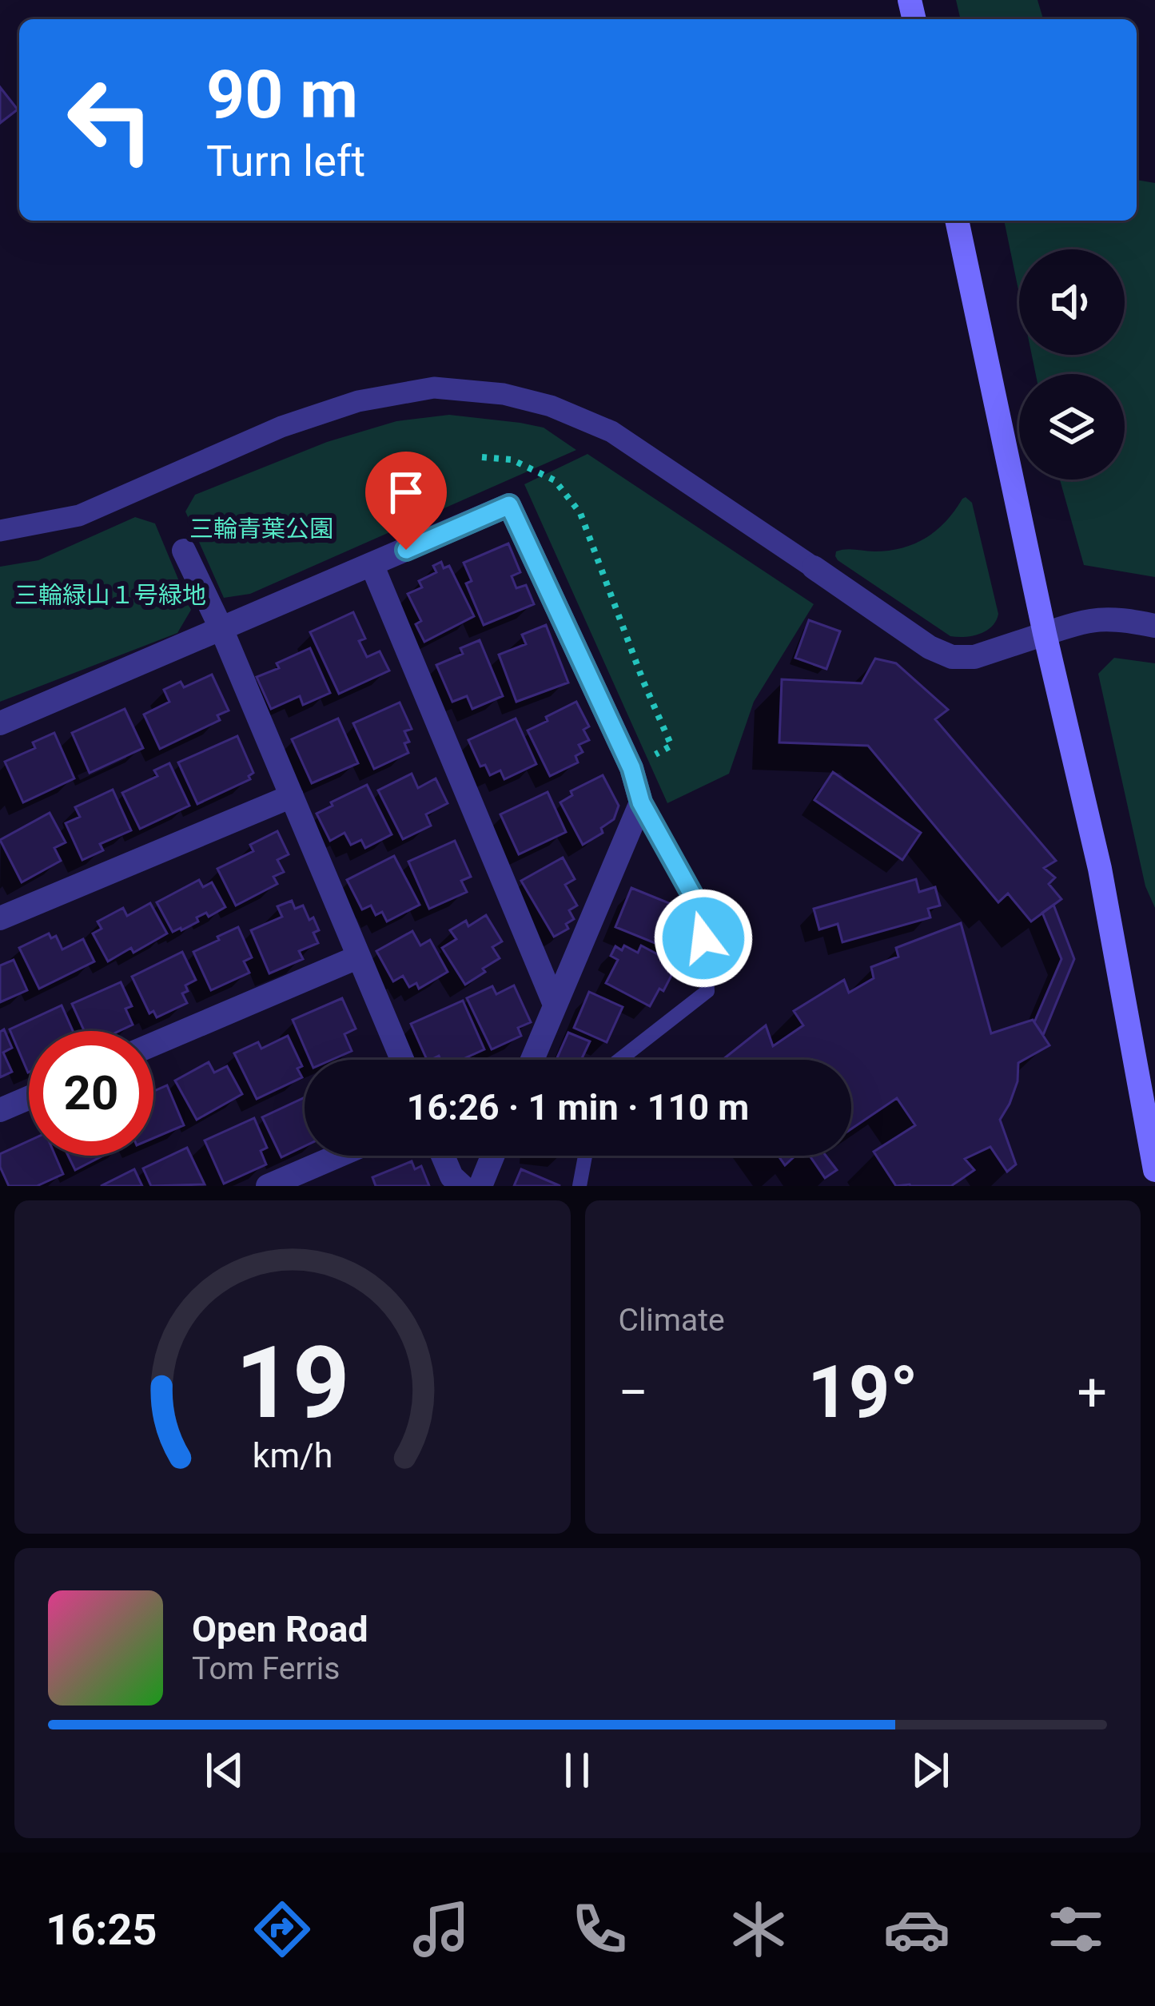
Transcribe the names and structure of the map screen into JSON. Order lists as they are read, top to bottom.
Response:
{
  "parks": ["三輪青葉公園", "三輪緑山１号緑地"],
  "page": {
    "turn": ["90 m", "Turn left"],
    "limit": "20",
    "trip": "16:26 · 1 min · 110 m",
    "tile": "Climate",
    "heat": ["−", "19°", "+"],
    "song": ["Open Road", "Tom Ferris"],
    "tabs": "16:25",
    "gauge": ["19", "km/h"]
  }
}
